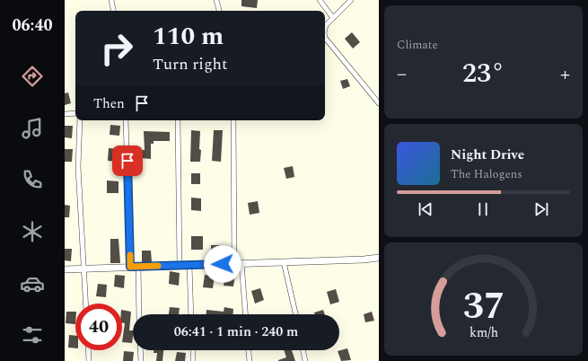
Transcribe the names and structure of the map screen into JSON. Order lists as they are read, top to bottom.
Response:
{
  "page": {
    "tabs": "06:40",
    "tile": "Climate",
    "turn": ["110 m", "Turn right"],
    "heat": ["−", "23°", "+"],
    "then": "Then",
    "song": ["Night Drive", "The Halogens"],
    "limit": "40",
    "trip": "06:41 · 1 min · 240 m",
    "gauge": ["37", "km/h"]
  }
}
